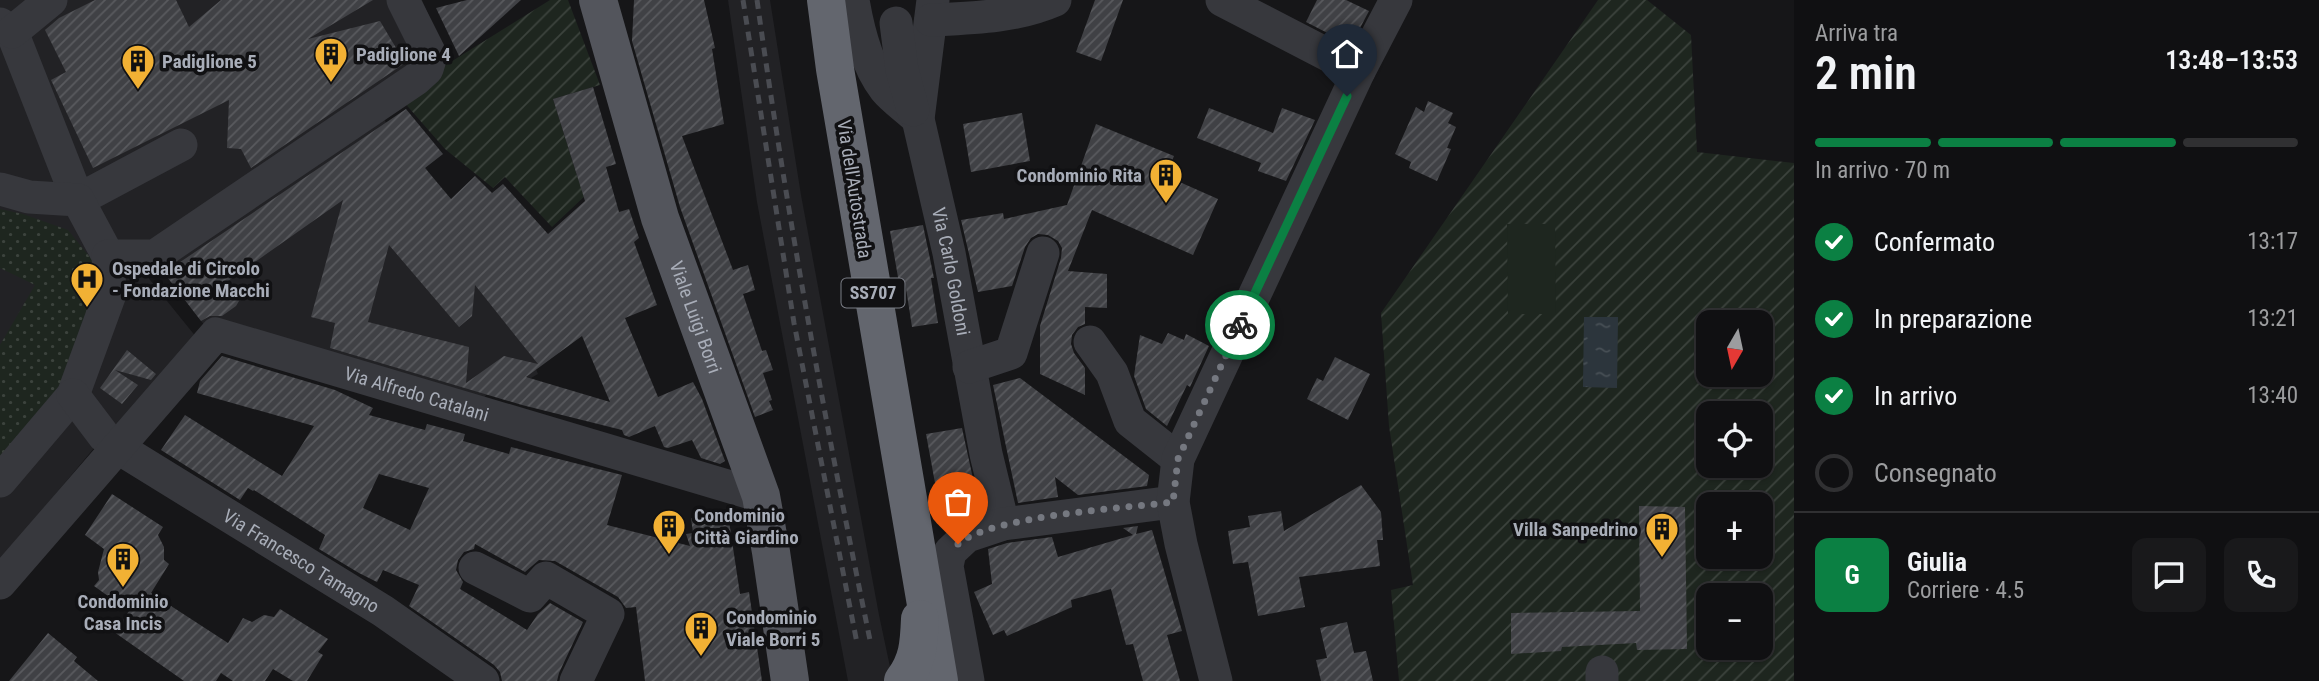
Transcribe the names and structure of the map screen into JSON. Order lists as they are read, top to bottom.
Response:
{
  "streets": {
    "highway": ["Via dell'Autostrada", "SS707"],
    "main road": ["Viale Luigi Borri"],
    "street": ["Via Carlo Goldoni", "Via Alfredo Catalani", "Via Francesco Tamagno"]
  },
  "crossings": [
    ["Via dell'Autostrada", "SS707"],
    ["Viale Luigi Borri", "Via Alfredo Catalani"],
    ["Via Alfredo Catalani", "Via Francesco Tamagno"]
  ],
  "places": {
    "building": [
      "Padiglione 4",
      "Padiglione 5",
      "Condominio Rita",
      "Condominio Città Giardino",
      "Villa Sanpedrino",
      "Condominio Casa Incis",
      "Condominio Viale Borri 5"
    ],
    "hospital": ["Ospedale di Circolo - Fondazione Macchi"]
  },
  "north": "bottom",
  "page": {
    "heading": ["2 min", "Arriva tra", "13:48–13:53"],
    "panel": ["Giulia", "Corriere · 4.5"],
    "bar": "In arrivo · 70 m",
    "list": [
      ["Confermato", "13:17"],
      ["In preparazione", "13:21"],
      ["In arrivo", "13:40"],
      "Consegnato"
    ],
    "map_buttons": ["+", "−"],
    "round": "G"
  }
}
